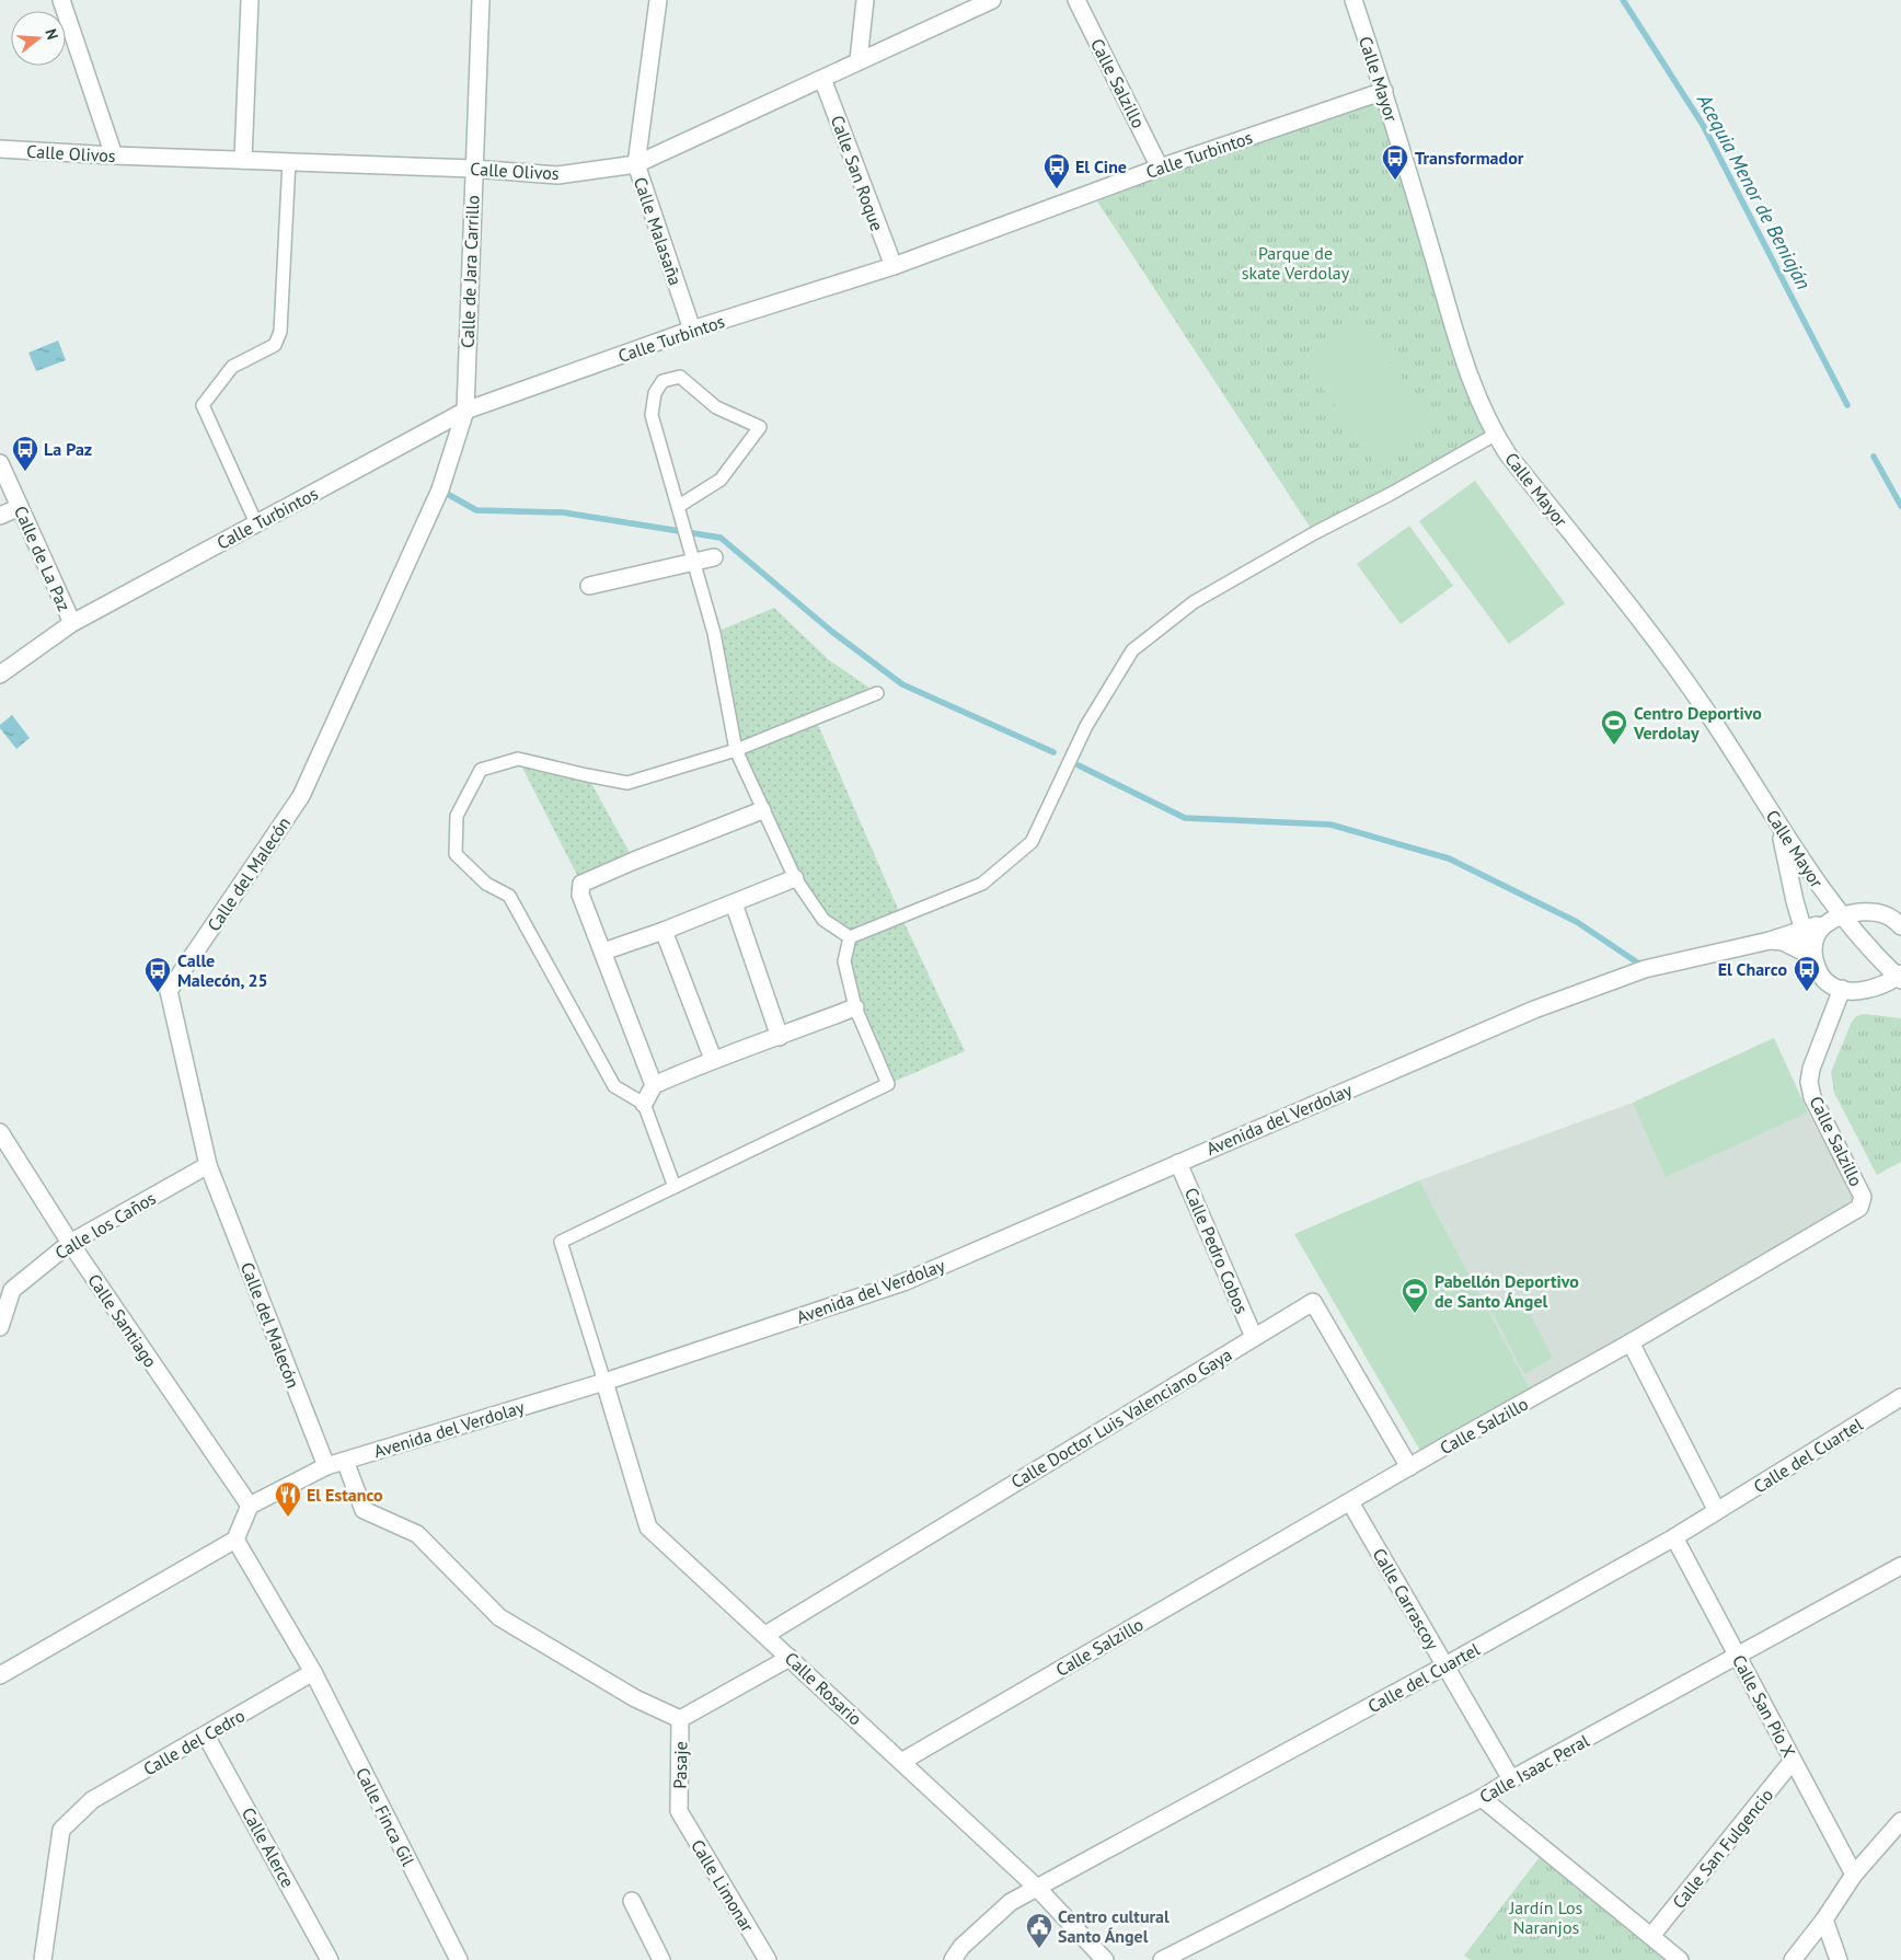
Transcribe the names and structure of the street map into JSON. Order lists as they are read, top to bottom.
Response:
{
  "streets": {
    "street": [
      "Calle Mayor",
      "Calle Salzillo",
      "Calle Olivos",
      "Calle Turbintos",
      "Calle San Roque",
      "Calle Malasaña",
      "Calle de Jara Carrillo",
      "Calle de La Paz",
      "Calle del Malecón",
      "Avenida del Verdolay",
      "Calle los Caños",
      "Calle Pedro Cobos",
      "Calle Santiago",
      "Calle Doctor Luis Valenciano Gaya",
      "Calle del Cuartel",
      "Calle Carrascoy",
      "Calle Rosario",
      "Calle San Pío X",
      "Calle del Cedro",
      "Pasaje",
      "Calle Isaac Peral",
      "Calle Finca Gil",
      "Calle Alerce",
      "Calle San Fulgencio",
      "Calle Limonar"
    ]
  },
  "crossings": [
    ["Calle Mayor", "Calle Turbintos"],
    ["Calle Mayor", "Avenida del Verdolay"],
    ["Calle Salzillo", "Calle Turbintos"],
    ["Calle Salzillo", "Calle Doctor Luis Valenciano Gaya"],
    ["Calle Salzillo", "Calle Carrascoy"],
    ["Calle Salzillo", "Calle Rosario"],
    ["Calle Olivos", "Calle San Roque"],
    ["Calle Olivos", "Calle Malasaña"],
    ["Calle Olivos", "Calle de Jara Carrillo"],
    ["Calle Turbintos", "Calle San Roque"],
    ["Calle Turbintos", "Calle Malasaña"],
    ["Calle Turbintos", "Calle de Jara Carrillo"],
    ["Calle Turbintos", "Calle de La Paz"],
    ["Calle Turbintos", "Calle del Malecón"],
    ["Calle de Jara Carrillo", "Calle del Malecón"],
    ["Calle del Malecón", "Avenida del Verdolay"],
    ["Calle del Malecón", "Calle los Caños"],
    ["Avenida del Verdolay", "Calle Pedro Cobos"],
    ["Avenida del Verdolay", "Calle Santiago"],
    ["Avenida del Verdolay", "Calle Rosario"],
    ["Calle los Caños", "Calle Santiago"],
    ["Calle Pedro Cobos", "Calle Doctor Luis Valenciano Gaya"],
    ["Calle Doctor Luis Valenciano Gaya", "Calle Rosario"],
    ["Calle del Cuartel", "Calle Carrascoy"],
    ["Calle del Cuartel", "Calle Rosario"],
    ["Calle del Cuartel", "Calle San Pío X"],
    ["Calle Carrascoy", "Calle Isaac Peral"],
    ["Calle San Pío X", "Calle Isaac Peral"],
    ["Calle San Pío X", "Calle San Fulgencio"],
    ["Calle del Cedro", "Calle Finca Gil"],
    ["Calle del Cedro", "Calle Alerce"],
    ["Pasaje", "Calle Limonar"]
  ],
  "water": ["Acequia Menor de Beniaján"],
  "parks": ["Parque de skate Verdolay", "Jardín Los Naranjos"],
  "places": {
    "bus stop": [
      "Transformador",
      "El Cine",
      "La Paz",
      "El Charco",
      "Calle Malecón, 25"
    ],
    "sports": ["Centro Deportivo Verdolay", "Pabellón Deportivo de Santo Ángel"],
    "restaurant": ["El Estanco"],
    "public building": ["Centro cultural Santo Ángel"]
  },
  "north": "right"
}
